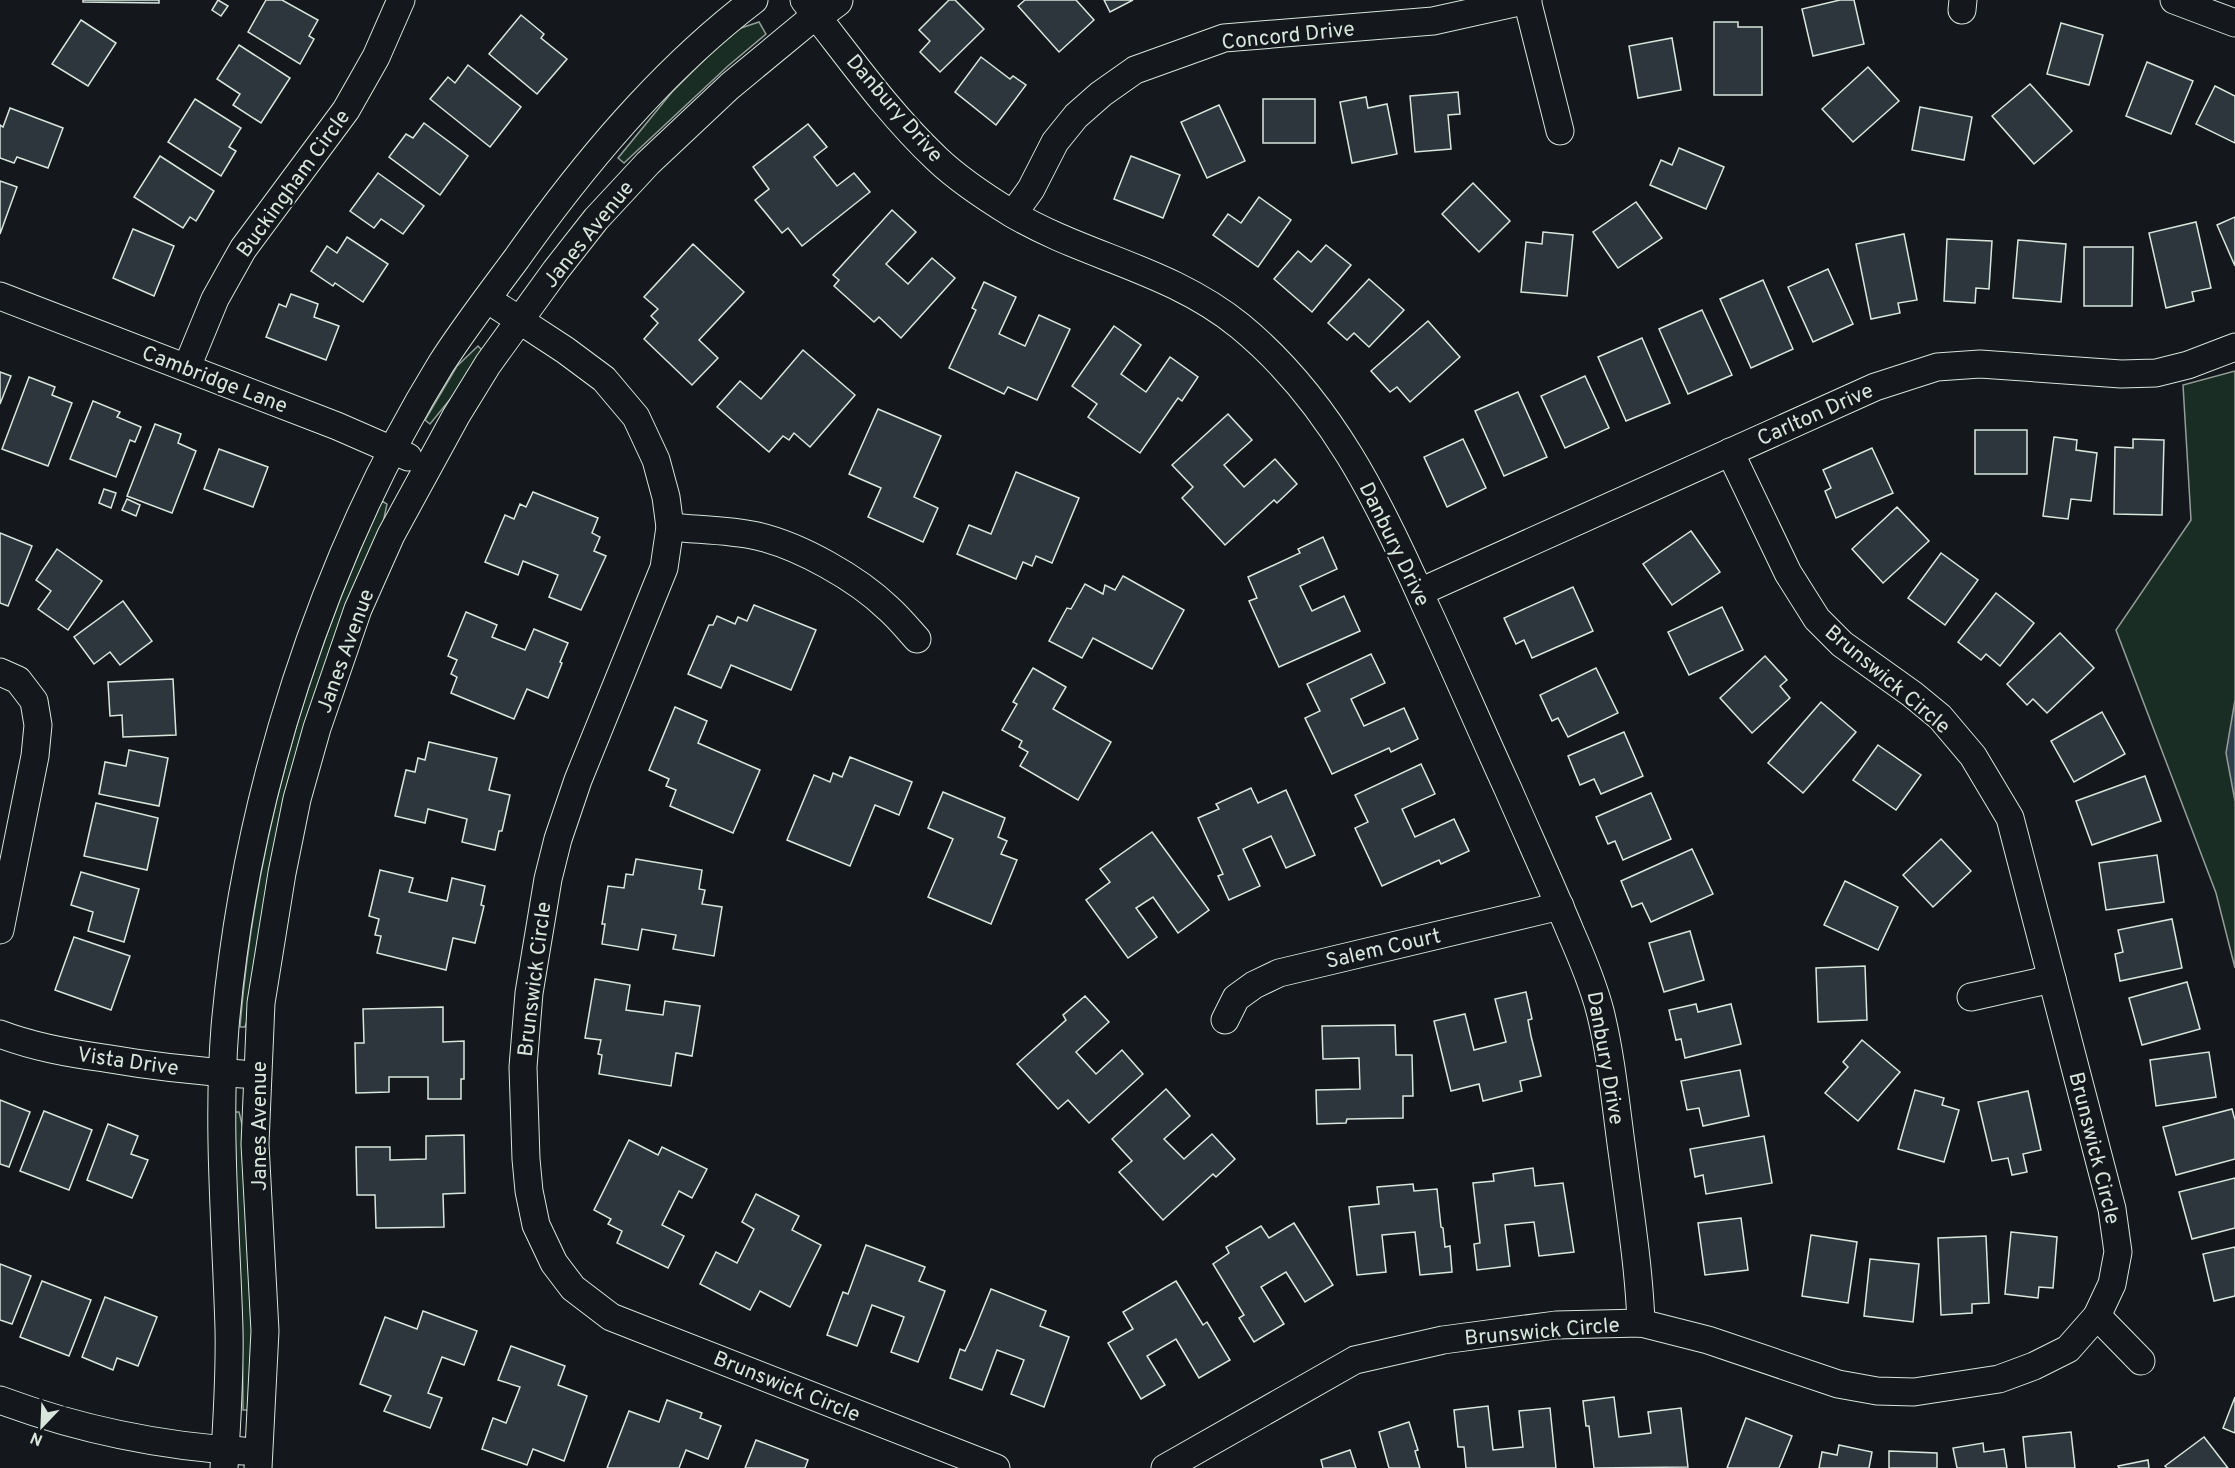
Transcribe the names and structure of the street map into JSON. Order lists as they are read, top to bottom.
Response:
{
  "streets": {
    "street": [
      "Concord Drive",
      "Danbury Drive",
      "Buckingham Circle",
      "Janes Avenue",
      "Cambridge Lane",
      "Carlton Drive",
      "Brunswick Circle",
      "Salem Court",
      "Vista Drive"
    ]
  },
  "crossings": [
    ["Concord Drive", "Danbury Drive"],
    ["Danbury Drive", "Janes Avenue"],
    ["Danbury Drive", "Carlton Drive"],
    ["Danbury Drive", "Brunswick Circle"],
    ["Danbury Drive", "Salem Court"],
    ["Buckingham Circle", "Cambridge Lane"],
    ["Janes Avenue", "Cambridge Lane"],
    ["Janes Avenue", "Brunswick Circle"],
    ["Janes Avenue", "Vista Drive"],
    ["Carlton Drive", "Brunswick Circle"]
  ],
  "north": "bottom left"
}
